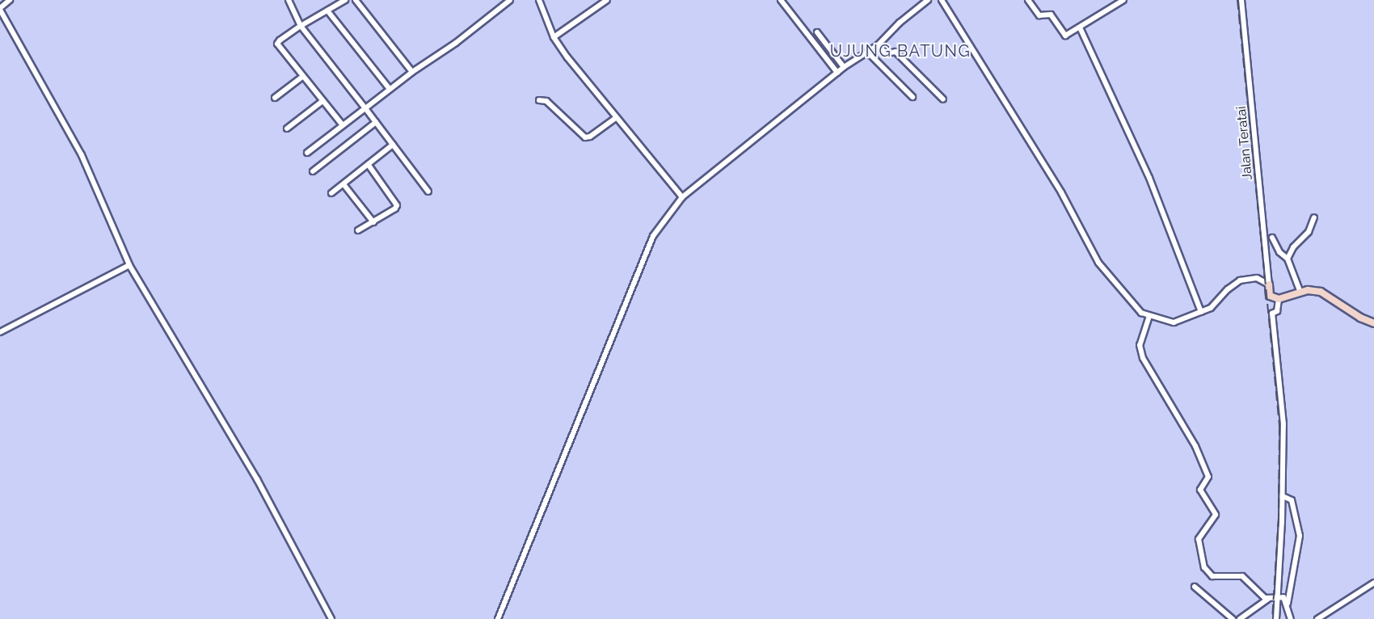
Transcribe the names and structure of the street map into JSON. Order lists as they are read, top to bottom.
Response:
{
  "streets": {
    "street": ["Jalan Teratai"]
  },
  "districts": ["UJUNG BATUNG"]
}
